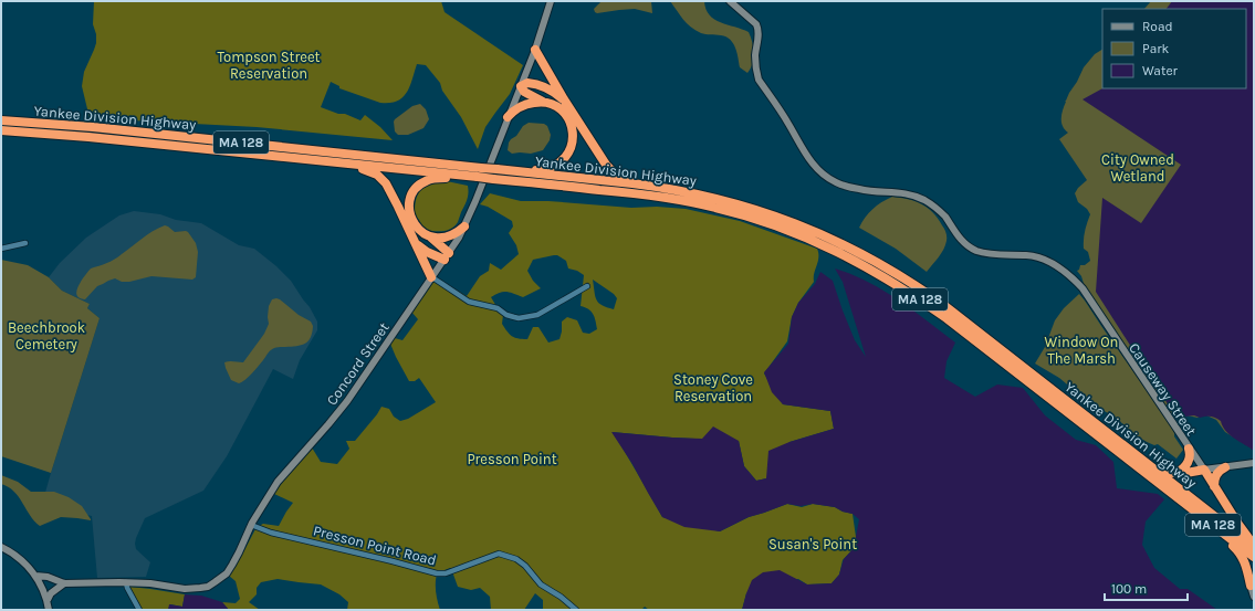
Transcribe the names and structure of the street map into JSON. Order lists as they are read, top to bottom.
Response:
{
  "streets": {
    "highway": ["Yankee Division Highway", "MA 128"],
    "street": ["Concord Street", "Causeway Street", "Presson Point Road"]
  },
  "crossings": [
    ["Concord Street", "Presson Point Road"]
  ],
  "parks": [
    "Tompson Street Reservation",
    "City Owned Wetland",
    "Beechbrook Cemetery",
    "Window On The Marsh",
    "Stoney Cove Reservation",
    "Presson Point",
    "Susan's Point"
  ],
  "legend": ["Road", "Park", "Water"],
  "scale_bar": "100 m"
}
